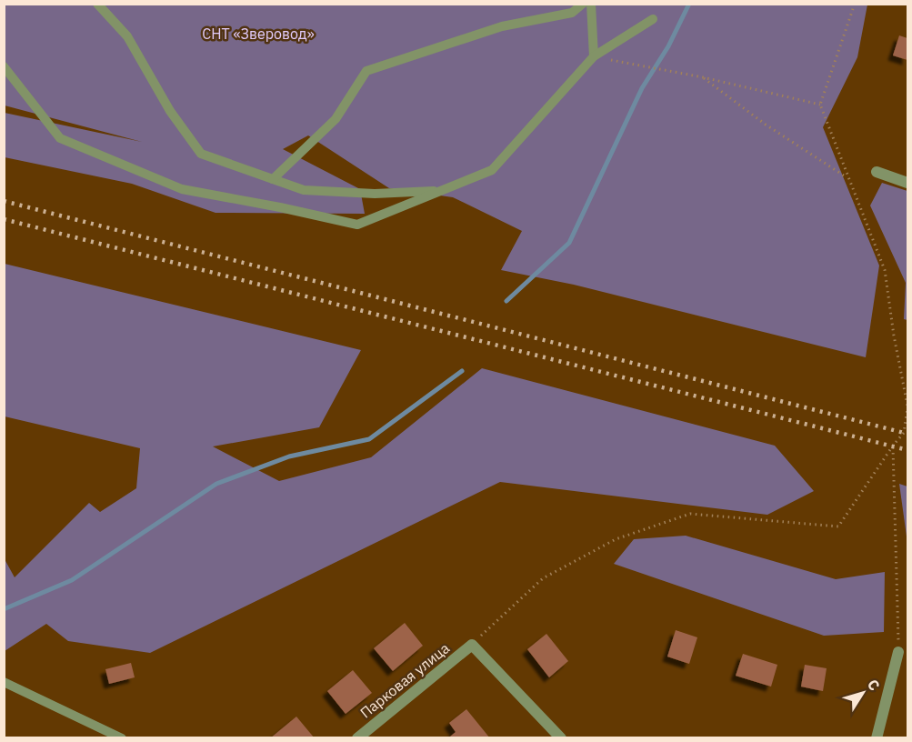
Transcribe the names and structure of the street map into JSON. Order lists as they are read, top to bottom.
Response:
{
  "streets": {
    "street": ["Парковая улица"]
  },
  "parks": ["СНТ «Зверовод»"],
  "north": "top right"
}
